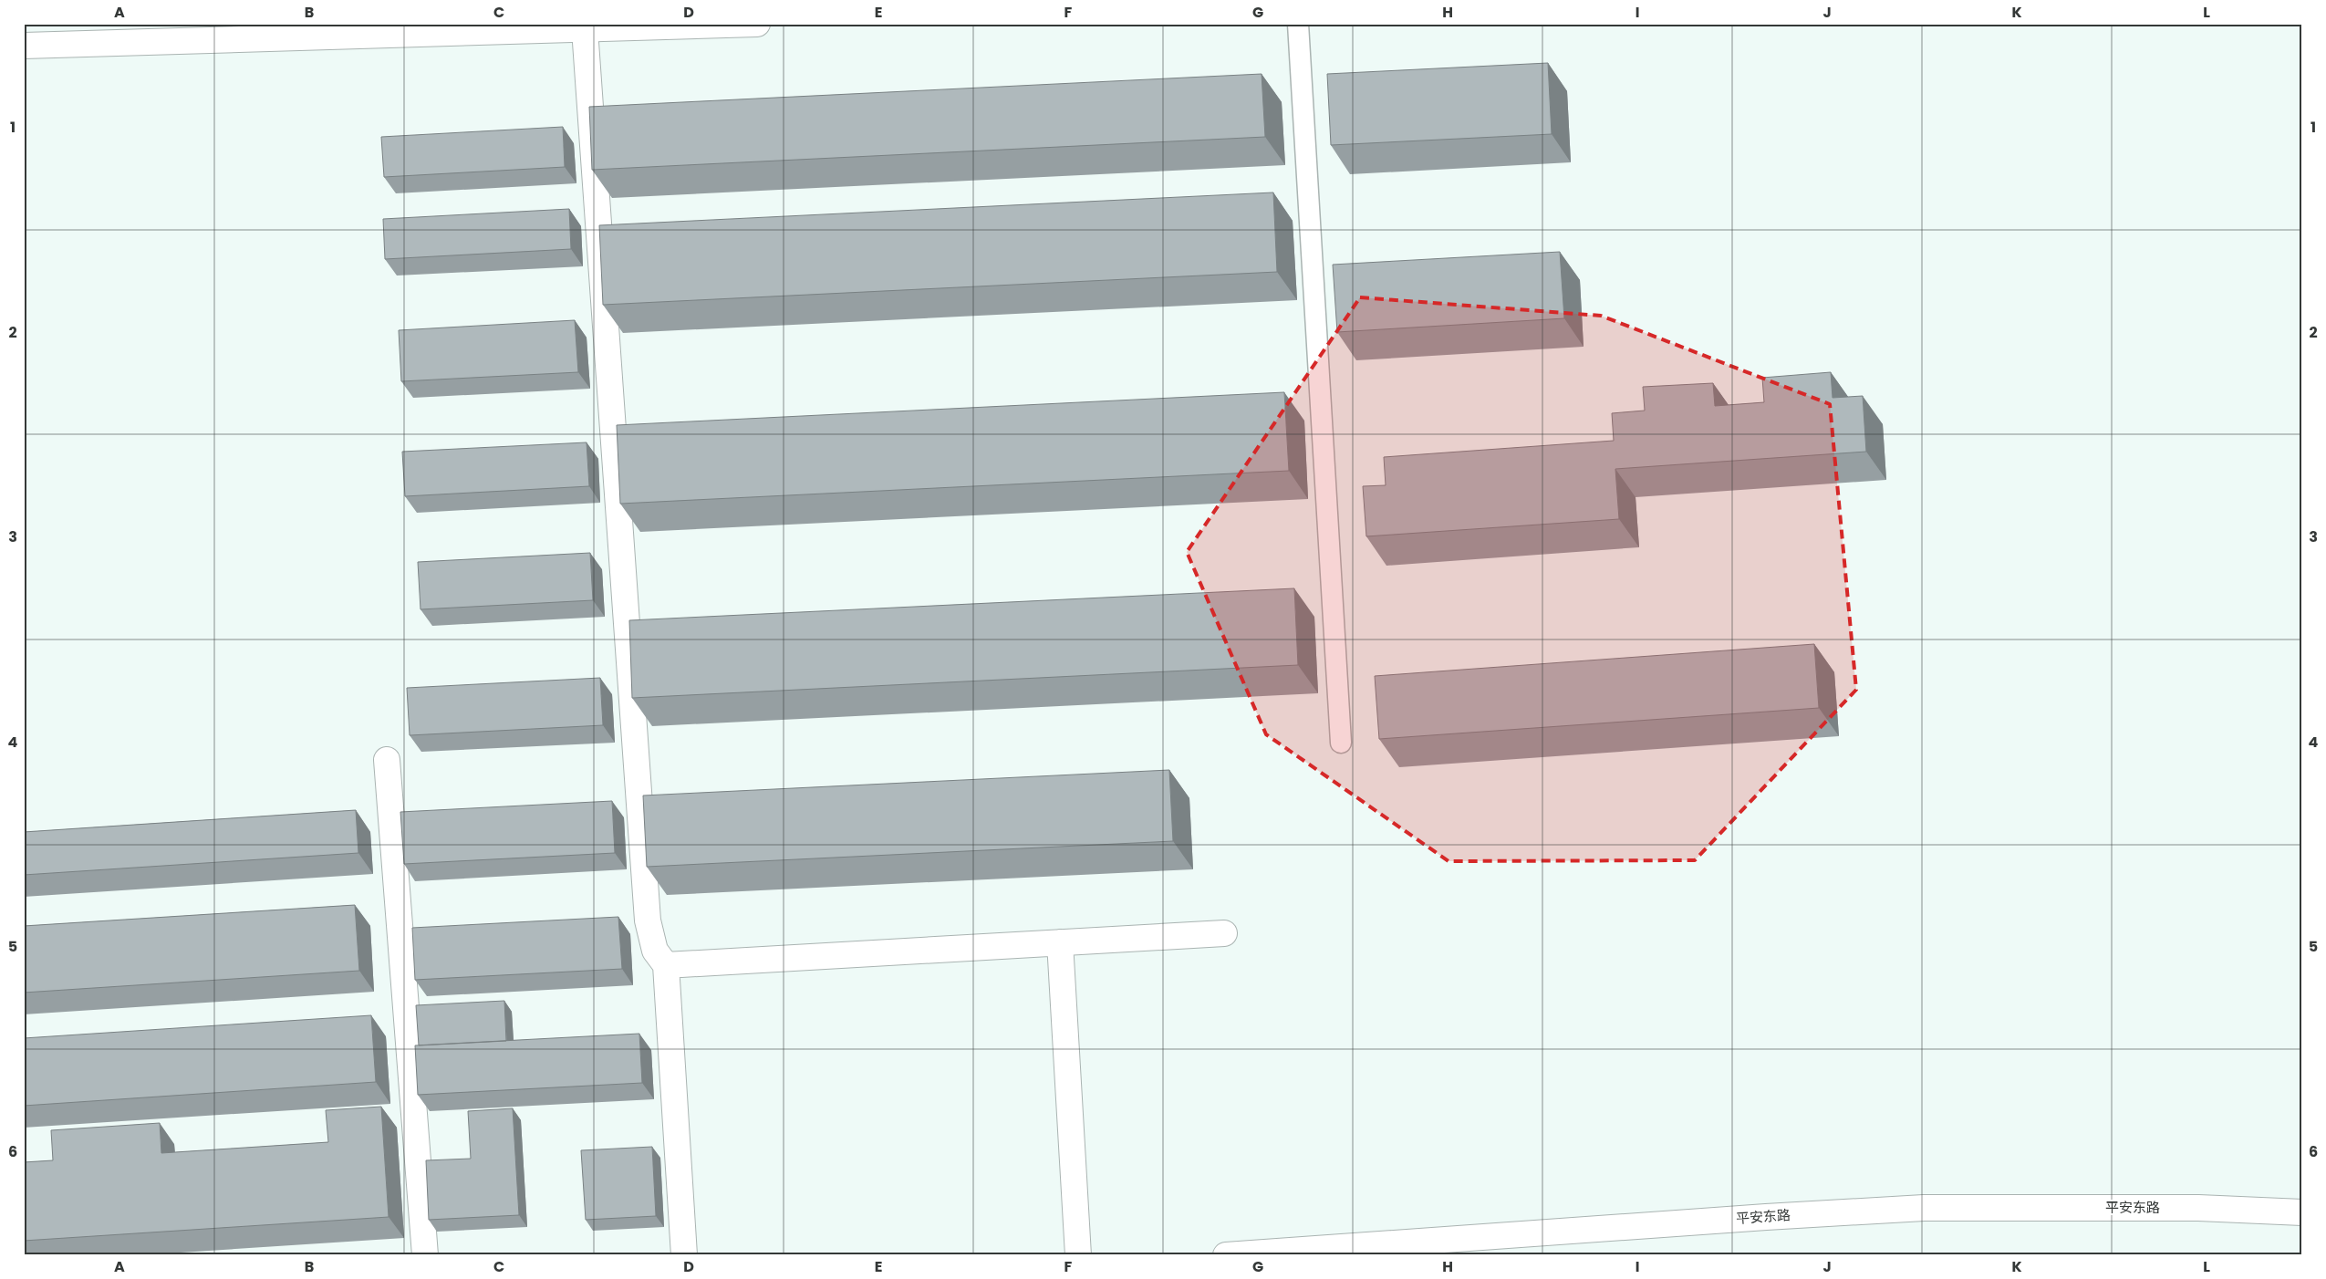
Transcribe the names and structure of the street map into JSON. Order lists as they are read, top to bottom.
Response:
{
  "streets": {
    "street": ["平安东路"]
  },
  "grid": {
    "columns": [
      "A",
      "B",
      "C",
      "D",
      "E",
      "F",
      "G",
      "H",
      "I",
      "J",
      "K",
      "L"
    ],
    "rows": [
      "1",
      "2",
      "3",
      "4",
      "5",
      "6"
    ]
  }
}
